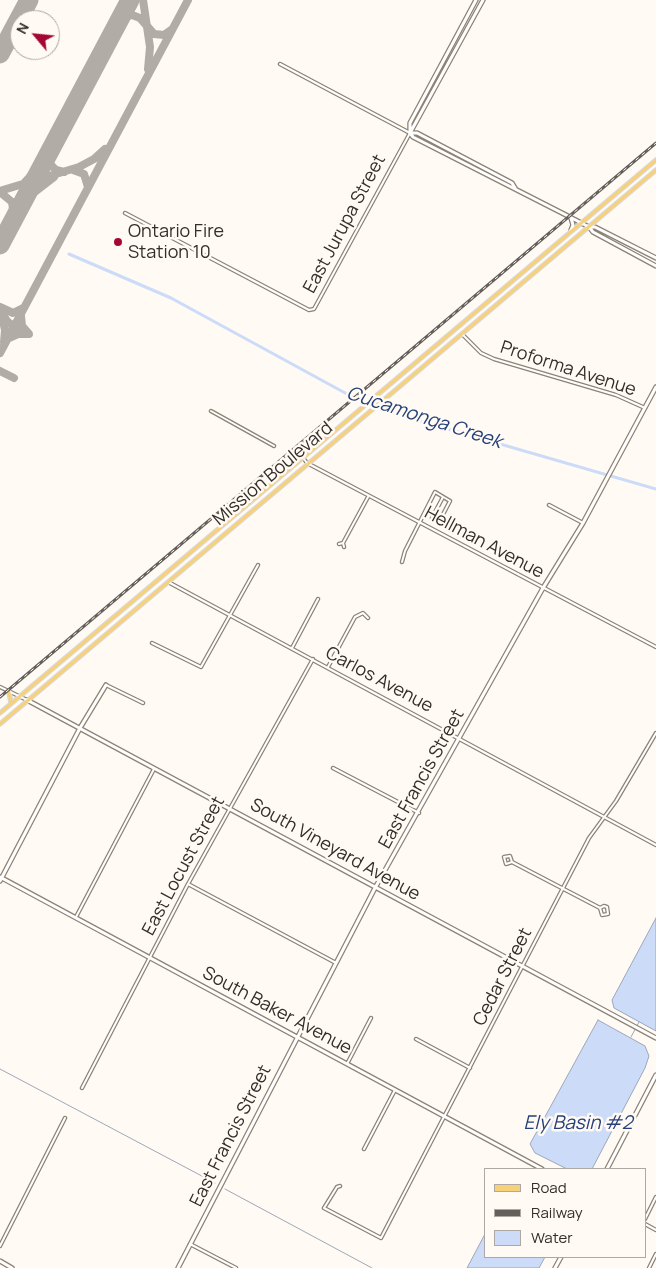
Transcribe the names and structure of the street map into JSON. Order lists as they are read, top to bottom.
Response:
{
  "streets": {
    "main road": ["Mission Boulevard"],
    "street": [
      "East Jurupa Street",
      "Proforma Avenue",
      "Hellman Avenue",
      "Carlos Avenue",
      "East Francis Street",
      "South Vineyard Avenue",
      "East Locust Street",
      "Cedar Street",
      "South Baker Avenue"
    ]
  },
  "crossings": [
    ["Proforma Avenue", "Mission Boulevard"],
    ["Proforma Avenue", "East Francis Street"],
    ["Mission Boulevard", "Hellman Avenue"],
    ["Mission Boulevard", "Carlos Avenue"],
    ["Mission Boulevard", "South Vineyard Avenue"],
    ["Hellman Avenue", "East Francis Street"],
    ["Carlos Avenue", "East Francis Street"],
    ["Carlos Avenue", "East Locust Street"],
    ["Carlos Avenue", "Cedar Street"],
    ["East Francis Street", "South Vineyard Avenue"],
    ["East Francis Street", "South Baker Avenue"],
    ["South Vineyard Avenue", "East Locust Street"],
    ["South Vineyard Avenue", "Cedar Street"],
    ["East Locust Street", "South Baker Avenue"],
    ["Cedar Street", "South Baker Avenue"]
  ],
  "water": ["Cucamonga Creek", "Ely Basin #2"],
  "places": ["Ontario Fire Station 10"],
  "legend": ["Road", "Railway", "Water"],
  "north": "top left"
}
